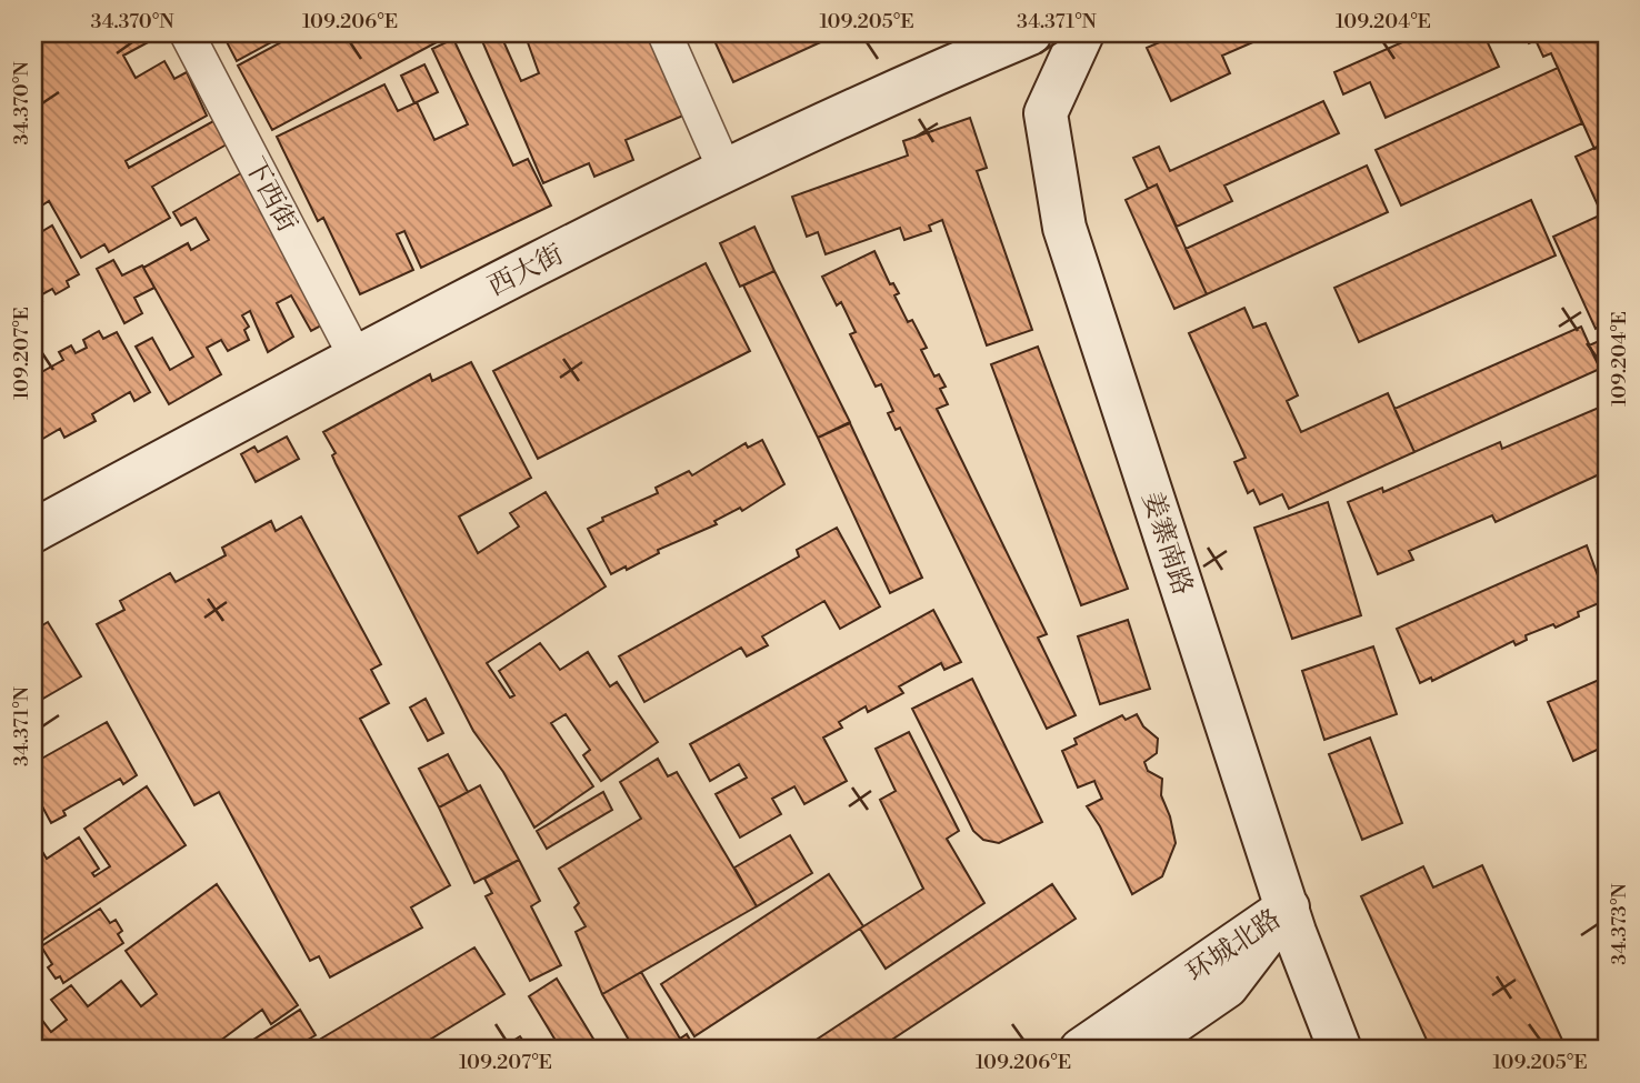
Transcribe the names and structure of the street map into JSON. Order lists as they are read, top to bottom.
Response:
{
  "streets": {
    "main road": ["西大街", "姜寨南路", "环城北路"],
    "street": ["下西街"]
  },
  "crossings": [
    ["下西街", "西大街"],
    ["姜寨南路", "环城北路"]
  ],
  "coordinates": [
    "34.370°N",
    "109.206°E",
    "109.205°E",
    "34.371°N",
    "109.204°E",
    "109.207°E",
    "34.373°N"
  ]
}
